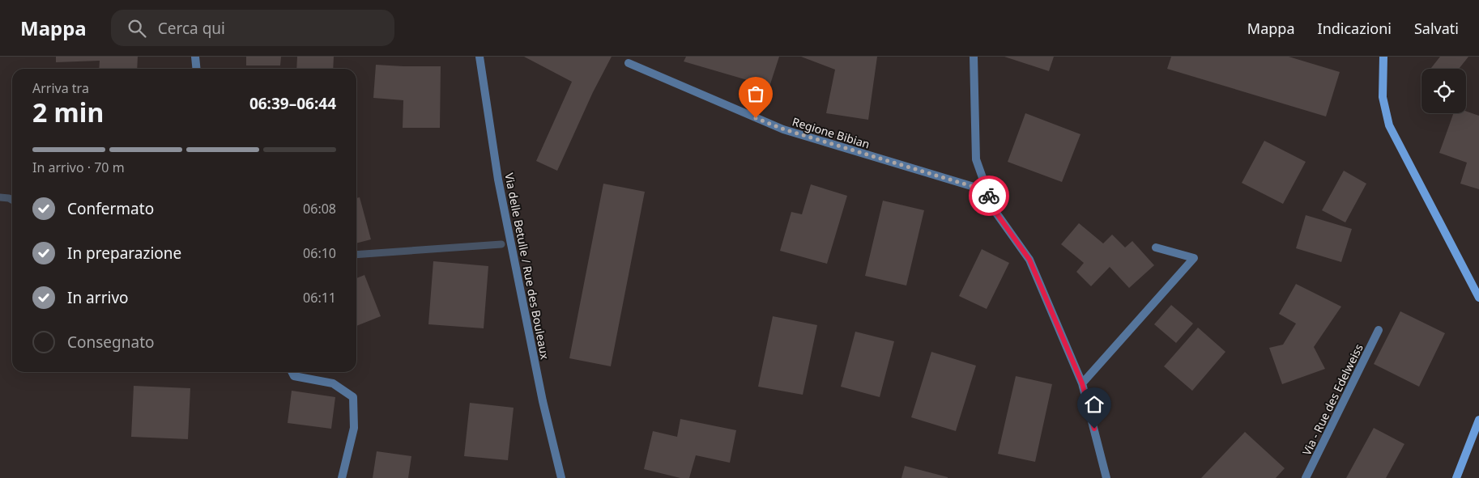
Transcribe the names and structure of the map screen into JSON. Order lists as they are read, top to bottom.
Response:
{
  "streets": {
    "street": ["Regione Bibian", "Via delle Betulle / Rue des Bouleaux", "Via - Rue des Edelweiss"]
  },
  "page": {
    "header": "Mappa",
    "search": "Cerca qui",
    "nav": ["Mappa", "Indicazioni", "Salvati"],
    "heading": ["2 min", "Arriva tra", "06:39–06:44"],
    "bar": "In arrivo · 70 m",
    "list": [
      ["Confermato", "06:08"],
      ["In preparazione", "06:10"],
      ["In arrivo", "06:11"],
      "Consegnato"
    ]
  }
}
